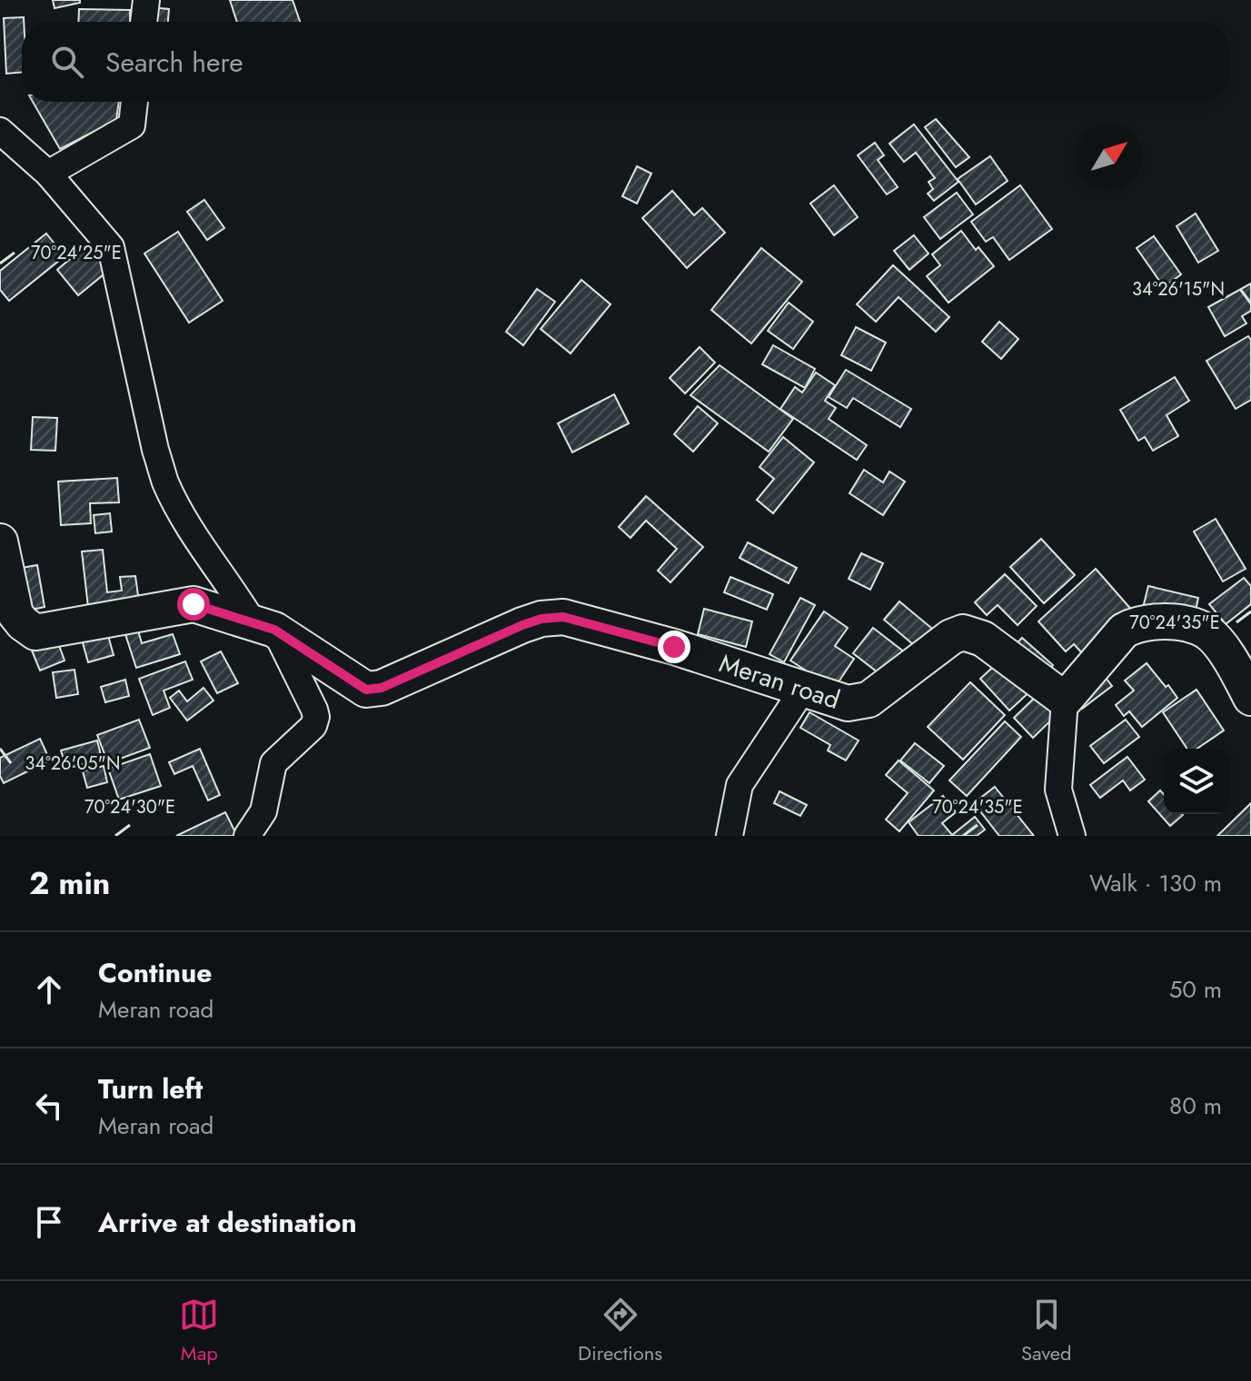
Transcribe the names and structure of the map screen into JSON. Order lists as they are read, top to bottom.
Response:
{
  "streets": {
    "street": ["Meran road"]
  },
  "north": "top right",
  "page": {
    "search": "Search here",
    "heading": ["2 min", "Walk · 130 m"],
    "list": [
      ["Continue", "Meran road", "50 m"],
      ["Turn left", "Meran road", "80 m"],
      "Arrive at destination"
    ],
    "nav": ["Map", "Directions", "Saved"]
  },
  "coordinates": [
    "70°24'25\"E",
    "34°26'15\"N",
    "70°24'35\"E",
    "34°26'05\"N",
    "70°24'30\"E"
  ]
}
